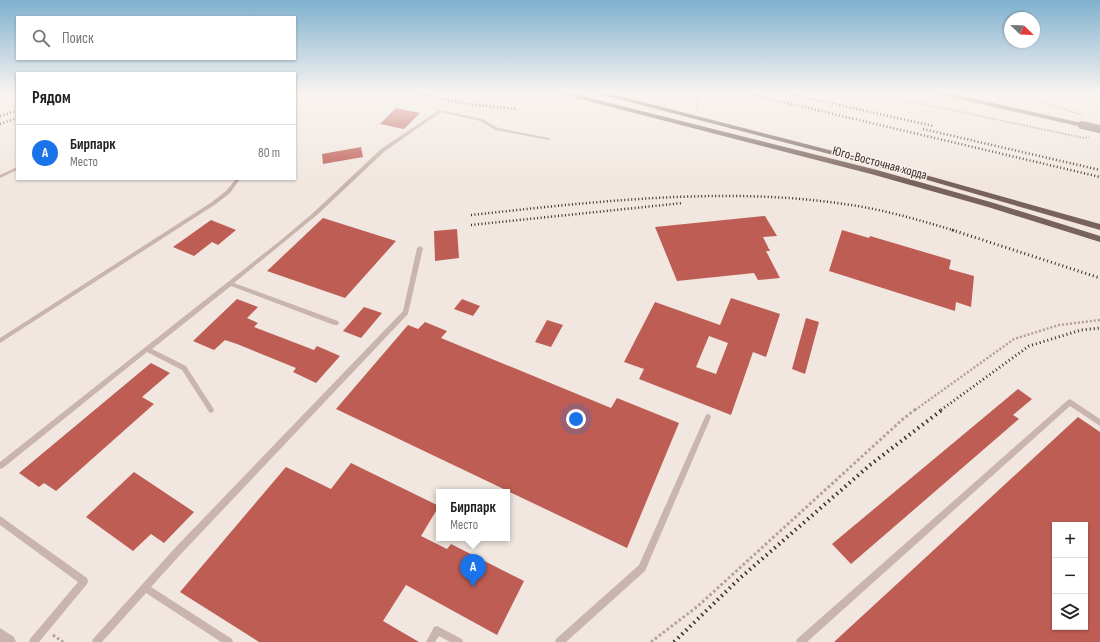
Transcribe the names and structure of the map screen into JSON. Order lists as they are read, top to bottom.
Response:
{
  "streets": {
    "main road": ["Юго-Восточная хорда"]
  },
  "north": "bottom right",
  "page": {
    "search": "Поиск",
    "heading": "Рядом",
    "list": [
      {
        "mark": "A",
        "name": "Бирпарк",
        "note": "Место",
        "value": "80 m"
      }
    ],
    "popup": ["Бирпарк", "Место"],
    "map_buttons": ["+", "−"],
    "pins": "A"
  }
}
